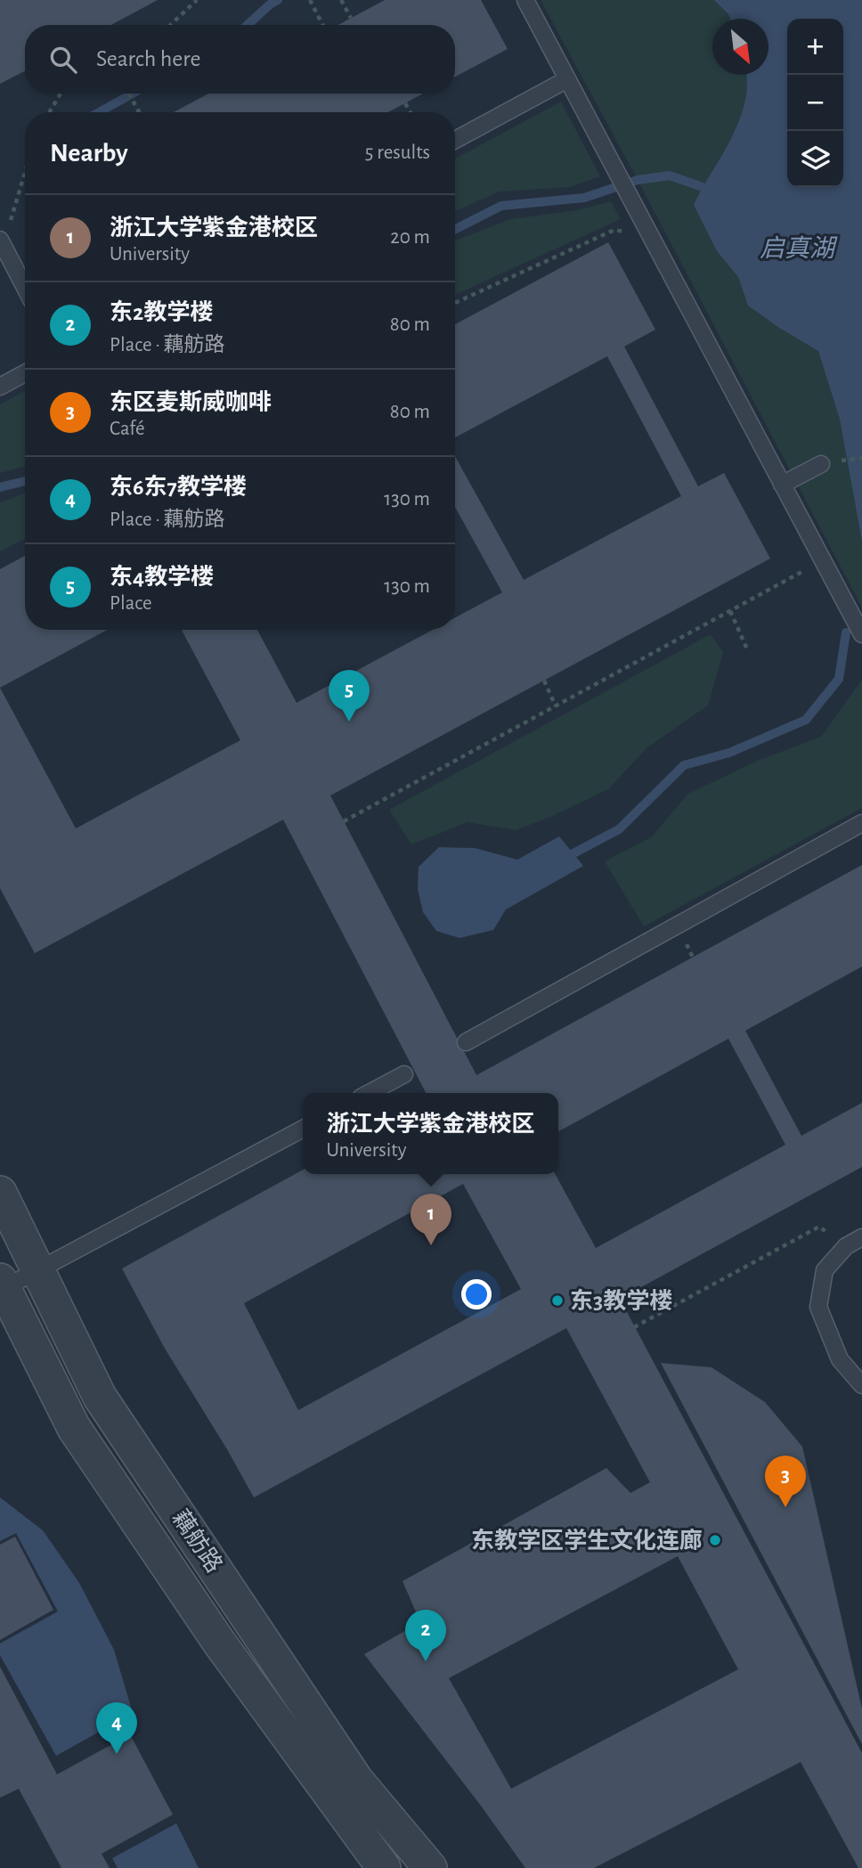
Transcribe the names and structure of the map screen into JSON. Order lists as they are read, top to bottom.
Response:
{
  "streets": {
    "street": ["藕舫路"]
  },
  "water": ["启真湖"],
  "places": ["东3教学楼", "东教学区学生文化连廊"],
  "north": "bottom right",
  "page": {
    "map_buttons": ["+", "−"],
    "search": "Search here",
    "heading": ["Nearby", "5 results"],
    "list": [
      {
        "mark": "1",
        "name": "浙江大学紫金港校区",
        "note": "University",
        "value": "20 m"
      },
      {
        "mark": "2",
        "name": "东2教学楼",
        "note": "Place · 藕舫路",
        "value": "80 m"
      },
      {
        "mark": "3",
        "name": "东区麦斯威咖啡",
        "note": "Café",
        "value": "80 m"
      },
      {
        "mark": "4",
        "name": "东6东7教学楼",
        "note": "Place · 藕舫路",
        "value": "130 m"
      },
      {
        "mark": "5",
        "name": "东4教学楼",
        "note": "Place",
        "value": "130 m"
      }
    ],
    "pins": [
      "5",
      "1",
      "3",
      "2",
      "4"
    ],
    "popup": ["浙江大学紫金港校区", "University"]
  }
}
